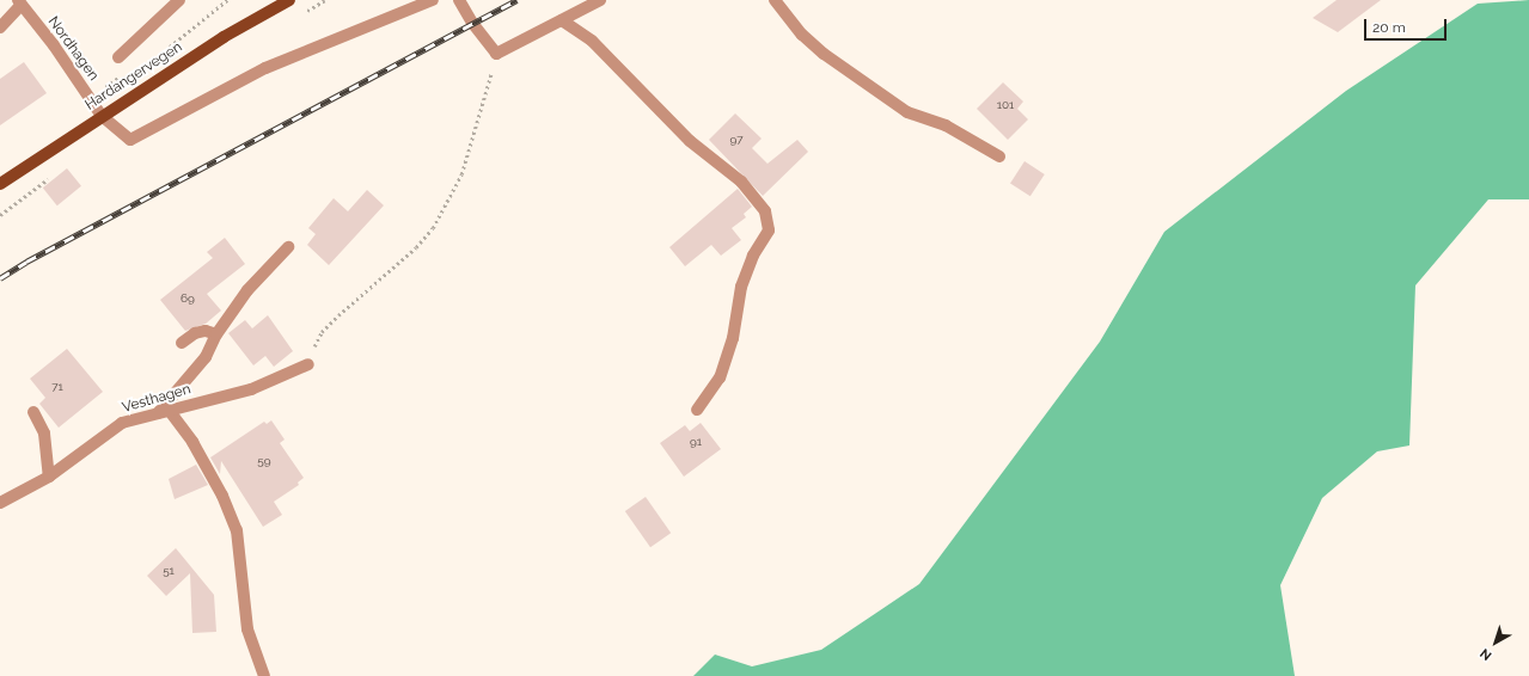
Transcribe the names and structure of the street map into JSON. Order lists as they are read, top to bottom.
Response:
{
  "streets": {
    "main road": ["Hardangervegen"],
    "street": ["Nordhagen", "Vesthagen"]
  },
  "crossings": [
    ["Nordhagen", "Hardangervegen"]
  ],
  "house_numbers": [
    "101",
    "97",
    "69",
    "71",
    "91",
    "59",
    "51"
  ],
  "scale_bar": "20 m",
  "north": "bottom left"
}
